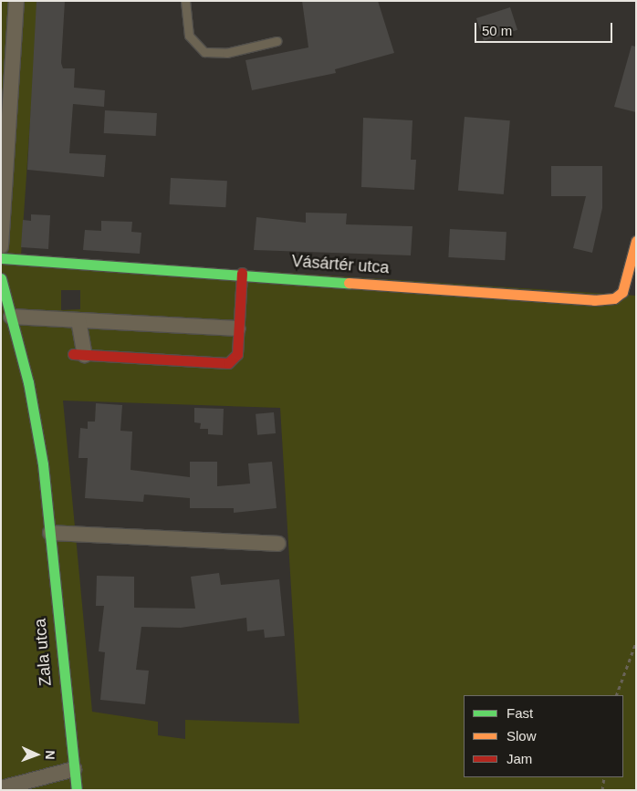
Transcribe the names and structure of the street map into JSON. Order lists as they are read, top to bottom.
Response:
{
  "streets": {
    "street": ["Vásártér utca", "Zala utca"]
  },
  "legend": ["Fast", "Slow", "Jam"],
  "scale_bar": "50 m",
  "north": "right"
}
